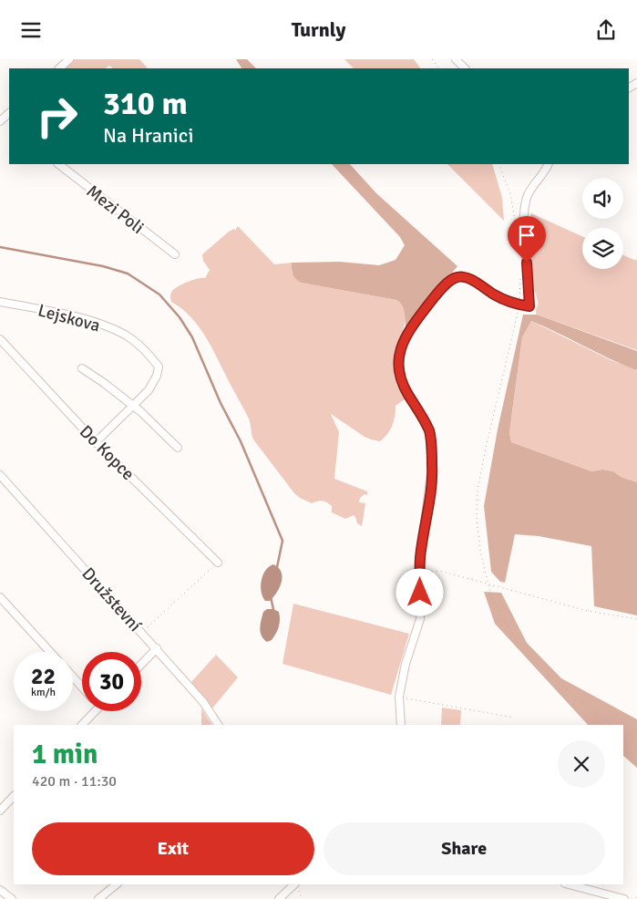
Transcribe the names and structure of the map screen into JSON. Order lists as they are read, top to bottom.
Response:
{
  "streets": {
    "street": [
      "Mezi Poli",
      "Lejskova",
      "Do Kopce",
      "Družstevní"
    ]
  },
  "crossings": [
    ["Lejskova", "Do Kopce"]
  ],
  "page": {
    "header": "Turnly",
    "turn": ["310 m", "Na Hranici"],
    "speed": "22 km/h",
    "limit": "30",
    "heading": ["1 min", "420 m · 11:30"],
    "buttons": ["Exit", "Share"]
  }
}
